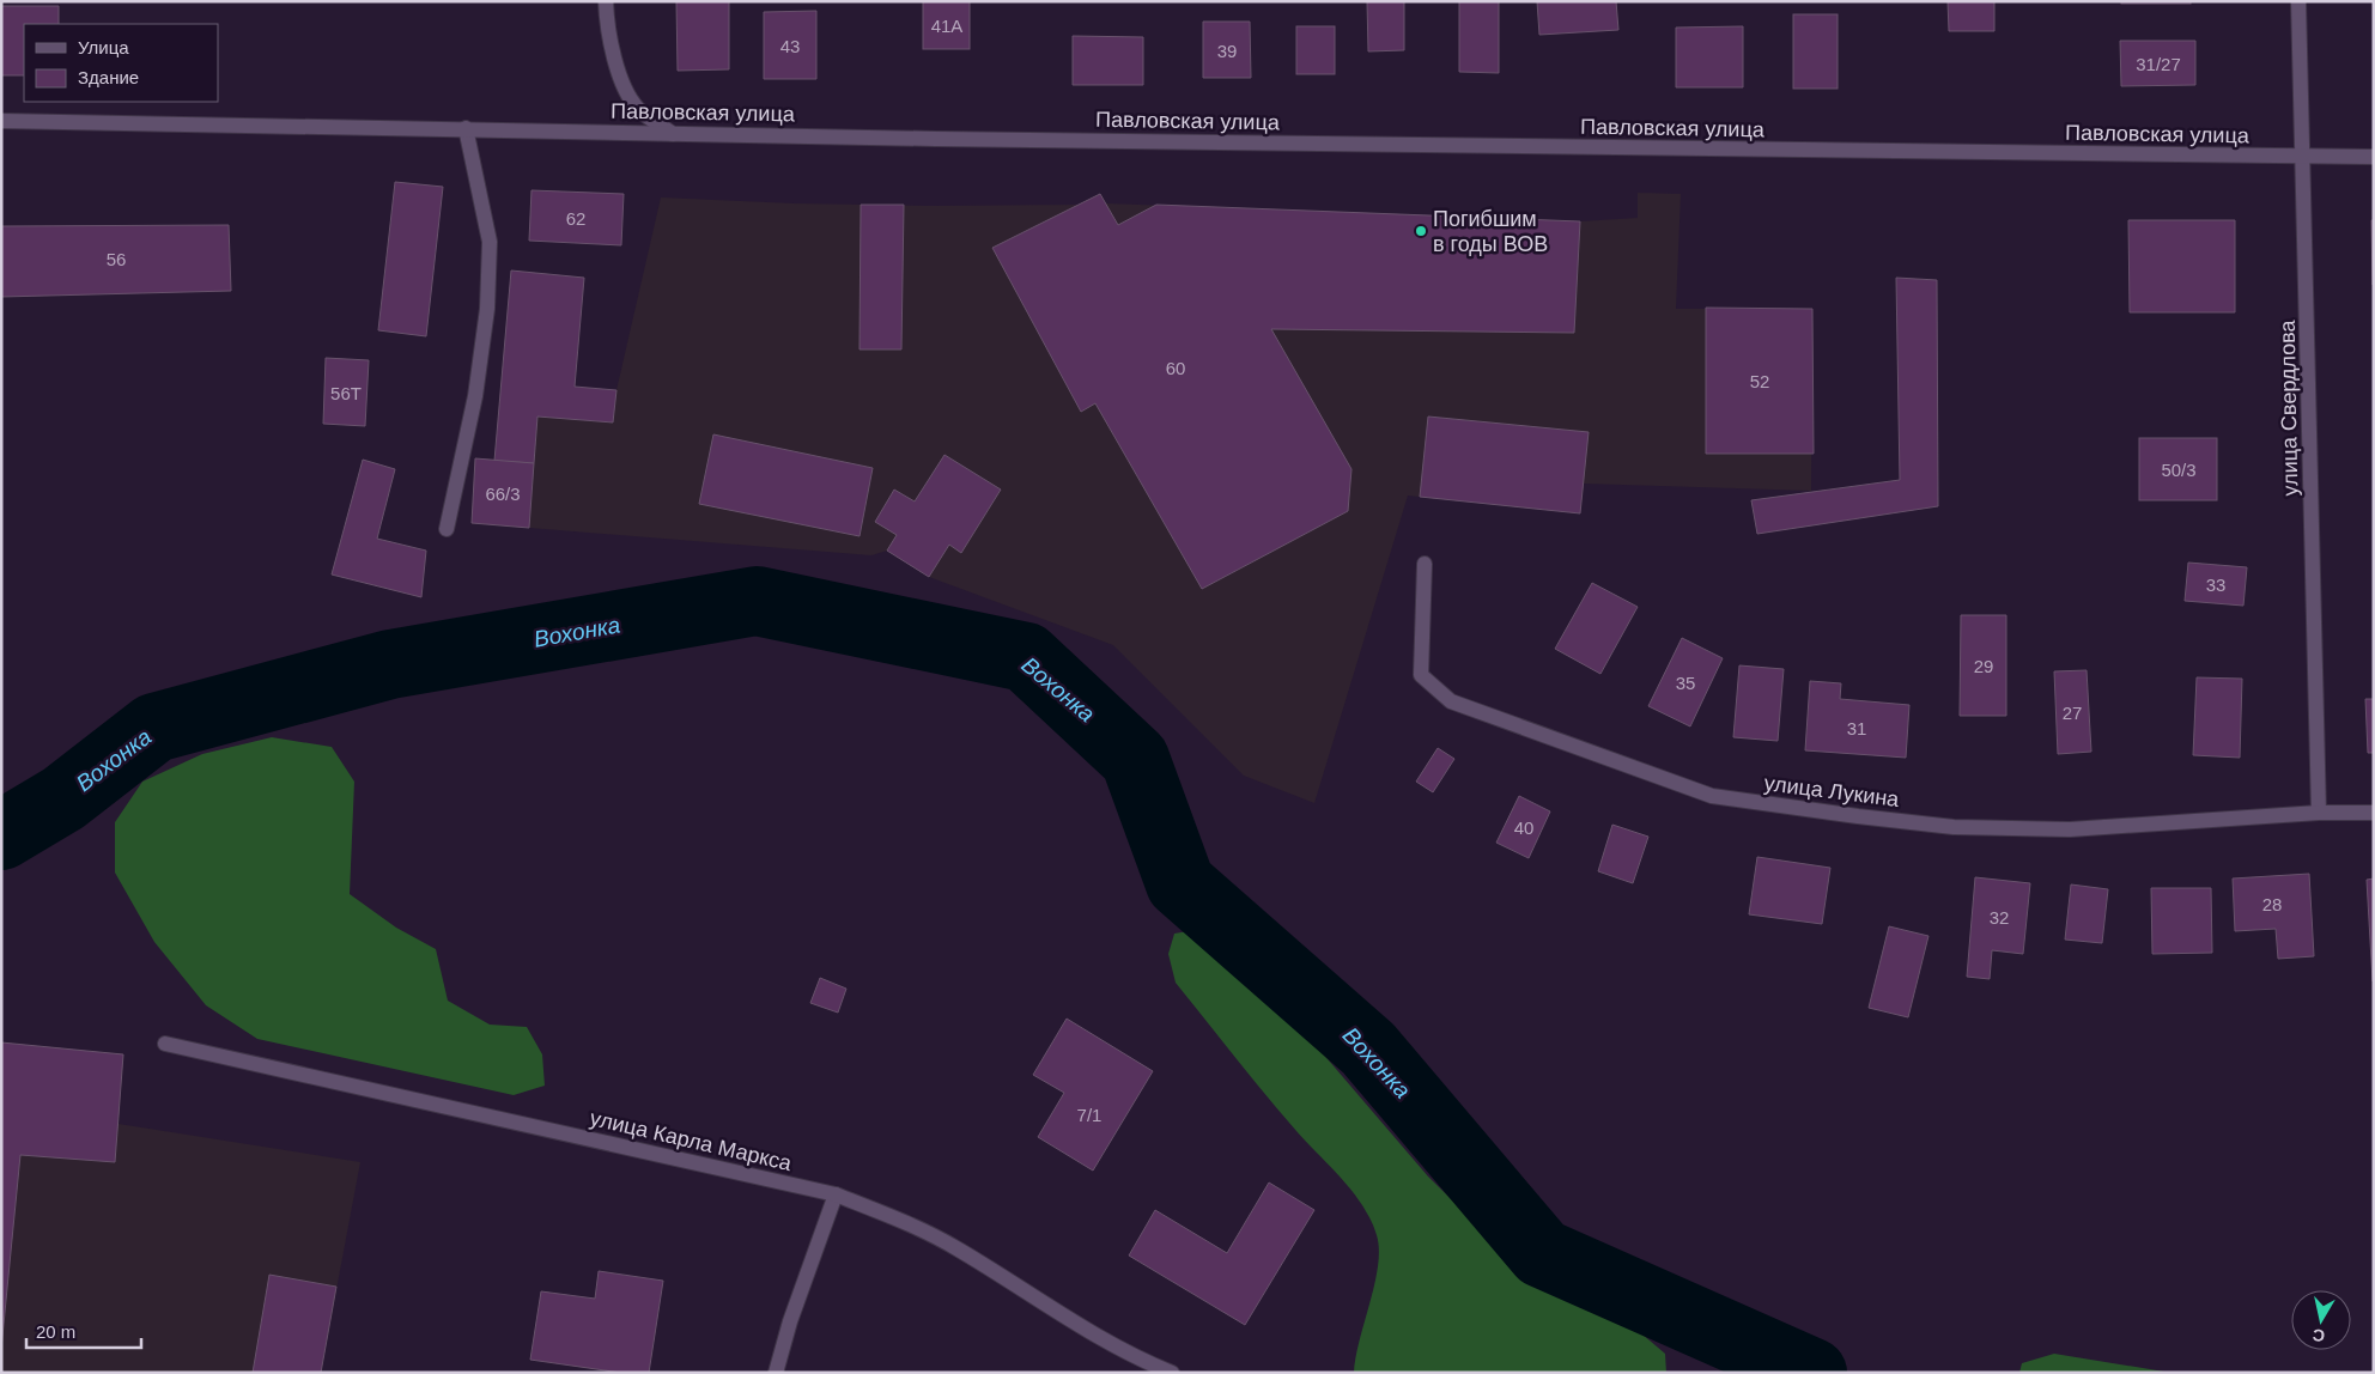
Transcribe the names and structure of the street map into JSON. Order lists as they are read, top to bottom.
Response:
{
  "streets": {
    "street": [
      "Павловская улица",
      "улица Свердлова",
      "улица Лукина",
      "улица Карла Маркса"
    ]
  },
  "crossings": [
    ["Павловская улица", "улица Свердлова"],
    ["улица Свердлова", "улица Лукина"]
  ],
  "water": ["Вохонка"],
  "places": ["Погибшим в годы ВОВ"],
  "house_numbers": [
    "41А",
    "43",
    "39",
    "31/27",
    "62",
    "56",
    "60",
    "52",
    "56Т",
    "50/3",
    "66/3",
    "33",
    "29",
    "35",
    "27",
    "31",
    "40",
    "28",
    "32",
    "7/1"
  ],
  "legend": ["Улица", "Здание"],
  "scale_bar": "20 m",
  "north": "bottom"
}
